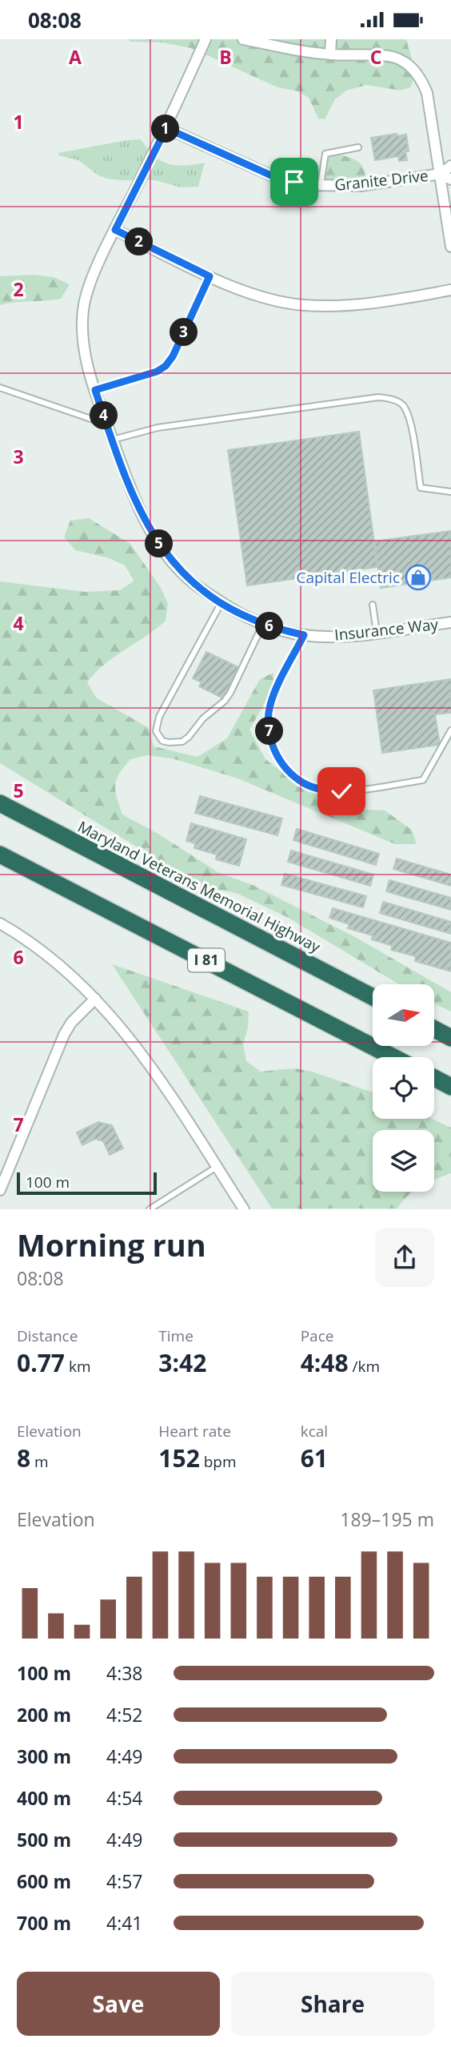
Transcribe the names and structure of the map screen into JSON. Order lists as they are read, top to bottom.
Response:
{
  "streets": {
    "highway": ["Maryland Veterans Memorial Highway", "I 81"],
    "street": ["Granite Drive", "Insurance Way"]
  },
  "crossings": [
    ["Granite Drive", "Insurance Way"]
  ],
  "places": {
    "shop": ["Capital Electric"]
  },
  "scale_bar": "100 m",
  "north": "right",
  "page": {
    "status": "08:08",
    "pins": [
      "1",
      "2",
      "3",
      "4",
      "5",
      "6",
      "7"
    ],
    "scale": "100 m",
    "heading": ["Morning run", "08:08"],
    "stats": [
      ["Distance", "0.77 km"],
      ["Time", "3:42"],
      ["Pace", "4:48 /km"],
      ["Elevation", "8 m"],
      ["Heart rate", "152 bpm"],
      ["kcal", "61"]
    ],
    "chart": ["Elevation", "189–195 m"],
    "list": [
      {
        "name": "100 m",
        "note": "4:38"
      },
      {
        "name": "200 m",
        "note": "4:52"
      },
      {
        "name": "300 m",
        "note": "4:49"
      },
      {
        "name": "400 m",
        "note": "4:54"
      },
      {
        "name": "500 m",
        "note": "4:49"
      },
      {
        "name": "600 m",
        "note": "4:57"
      },
      {
        "name": "700 m",
        "note": "4:41"
      }
    ],
    "buttons": ["Save", "Share"]
  },
  "grid": {
    "columns": ["A", "B", "C"],
    "rows": [
      "1",
      "2",
      "3",
      "4",
      "5",
      "6",
      "7"
    ]
  }
}
